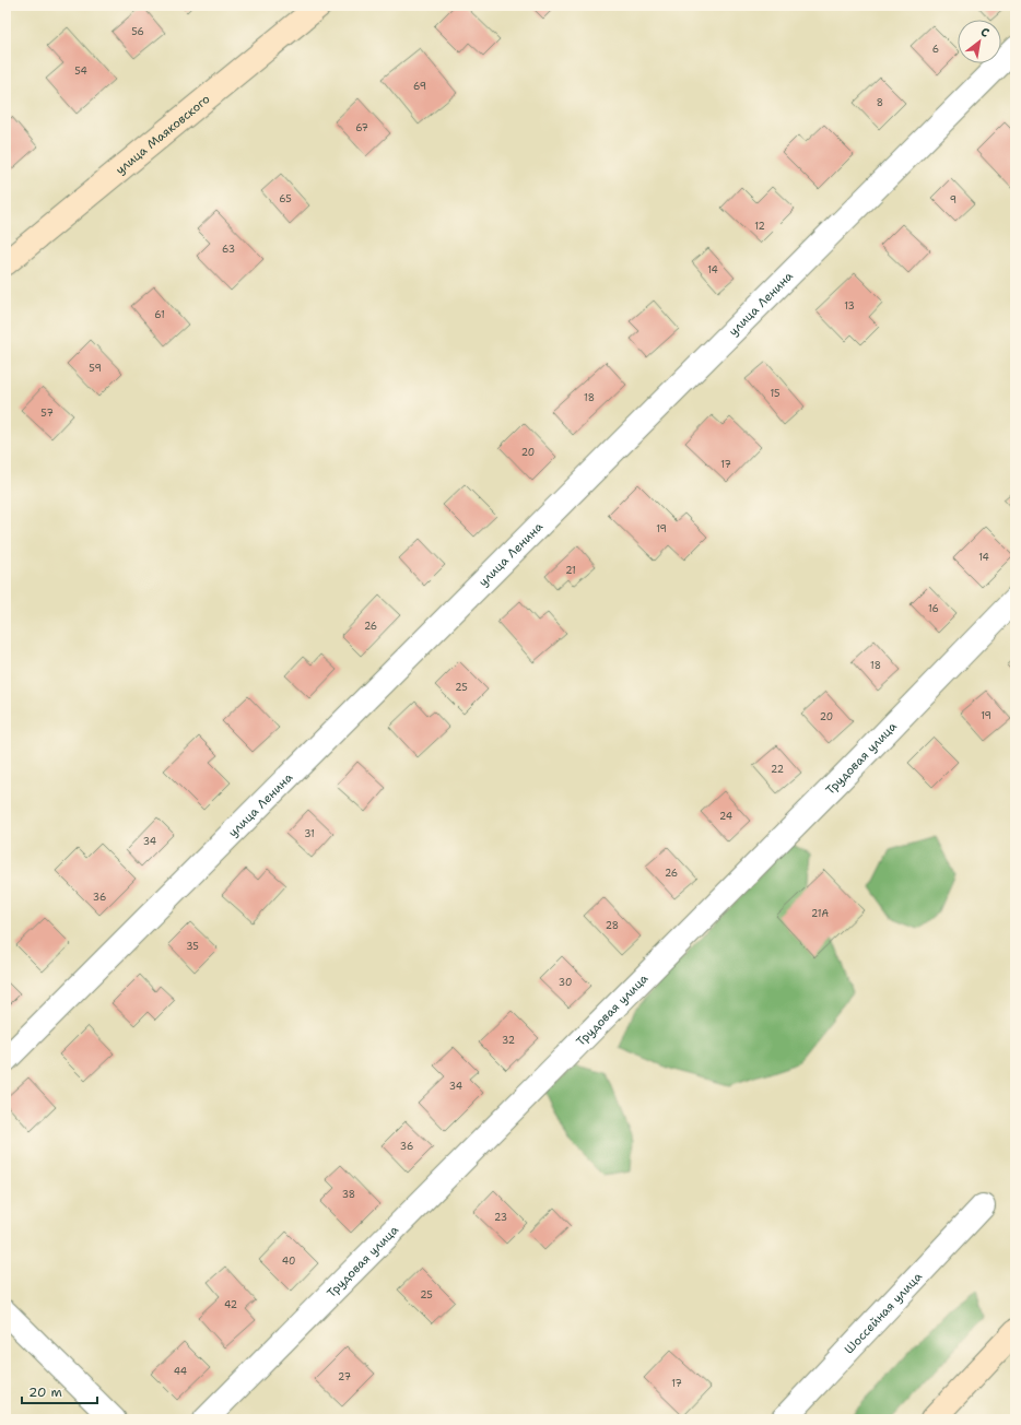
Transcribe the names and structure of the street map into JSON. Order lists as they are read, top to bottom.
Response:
{
  "streets": {
    "street": [
      "улица Маяковского",
      "улица Ленина",
      "Трудовая улица",
      "Шоссейная улица"
    ]
  },
  "house_numbers": [
    "56",
    "6",
    "54",
    "69",
    "8",
    "67",
    "65",
    "9",
    "12",
    "63",
    "14",
    "13",
    "61",
    "59",
    "15",
    "18",
    "57",
    "20",
    "17",
    "19",
    "14",
    "21",
    "16",
    "26",
    "18",
    "25",
    "19",
    "20",
    "22",
    "24",
    "31",
    "34",
    "26",
    "36",
    "21А",
    "28",
    "35",
    "30",
    "32",
    "34",
    "36",
    "38",
    "23",
    "40",
    "25",
    "42",
    "44",
    "27",
    "17"
  ],
  "scale_bar": "20 m",
  "north": "top right"
}
